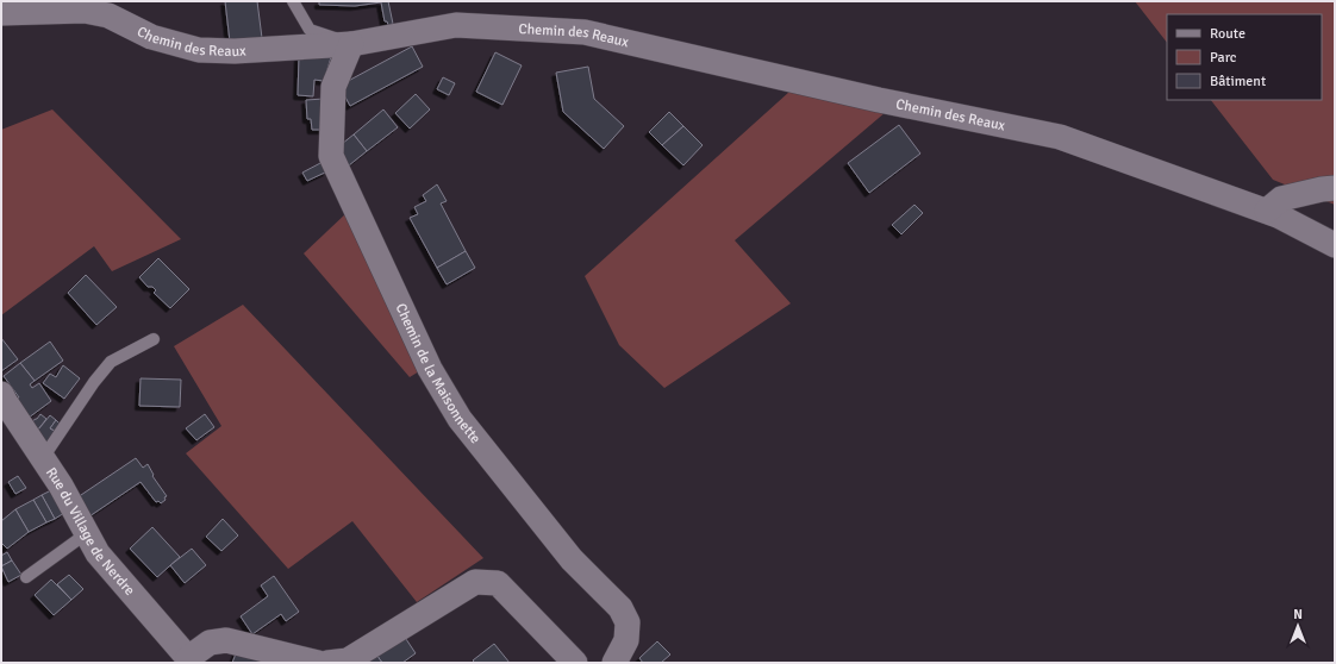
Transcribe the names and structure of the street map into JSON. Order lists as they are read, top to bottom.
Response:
{
  "streets": {
    "street": ["Chemin des Reaux", "Chemin de la Maisonnette", "Rue du Village de Nerdre"]
  },
  "crossings": [
    ["Chemin des Reaux", "Chemin de la Maisonnette"]
  ],
  "legend": ["Route", "Parc", "Bâtiment"],
  "north": "top"
}
